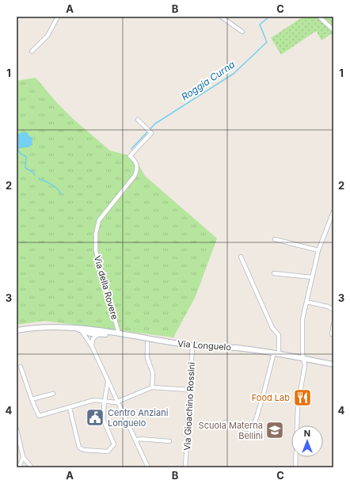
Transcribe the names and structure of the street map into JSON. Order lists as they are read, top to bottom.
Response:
{
  "streets": {
    "street": ["Via della Rovere", "Via Longuelo", "Via Gioachino Rossini"]
  },
  "crossings": [
    ["Via della Rovere", "Via Longuelo"],
    ["Via Longuelo", "Via Gioachino Rossini"]
  ],
  "water": ["Roggia Curna"],
  "places": {
    "restaurant": ["Food Lab"],
    "public building": ["Centro Anziani Longuelo"],
    "school or university": ["Scuola Materna Bellini"]
  },
  "north": "top",
  "grid": {
    "columns": ["A", "B", "C"],
    "rows": [
      "1",
      "2",
      "3",
      "4"
    ]
  }
}
